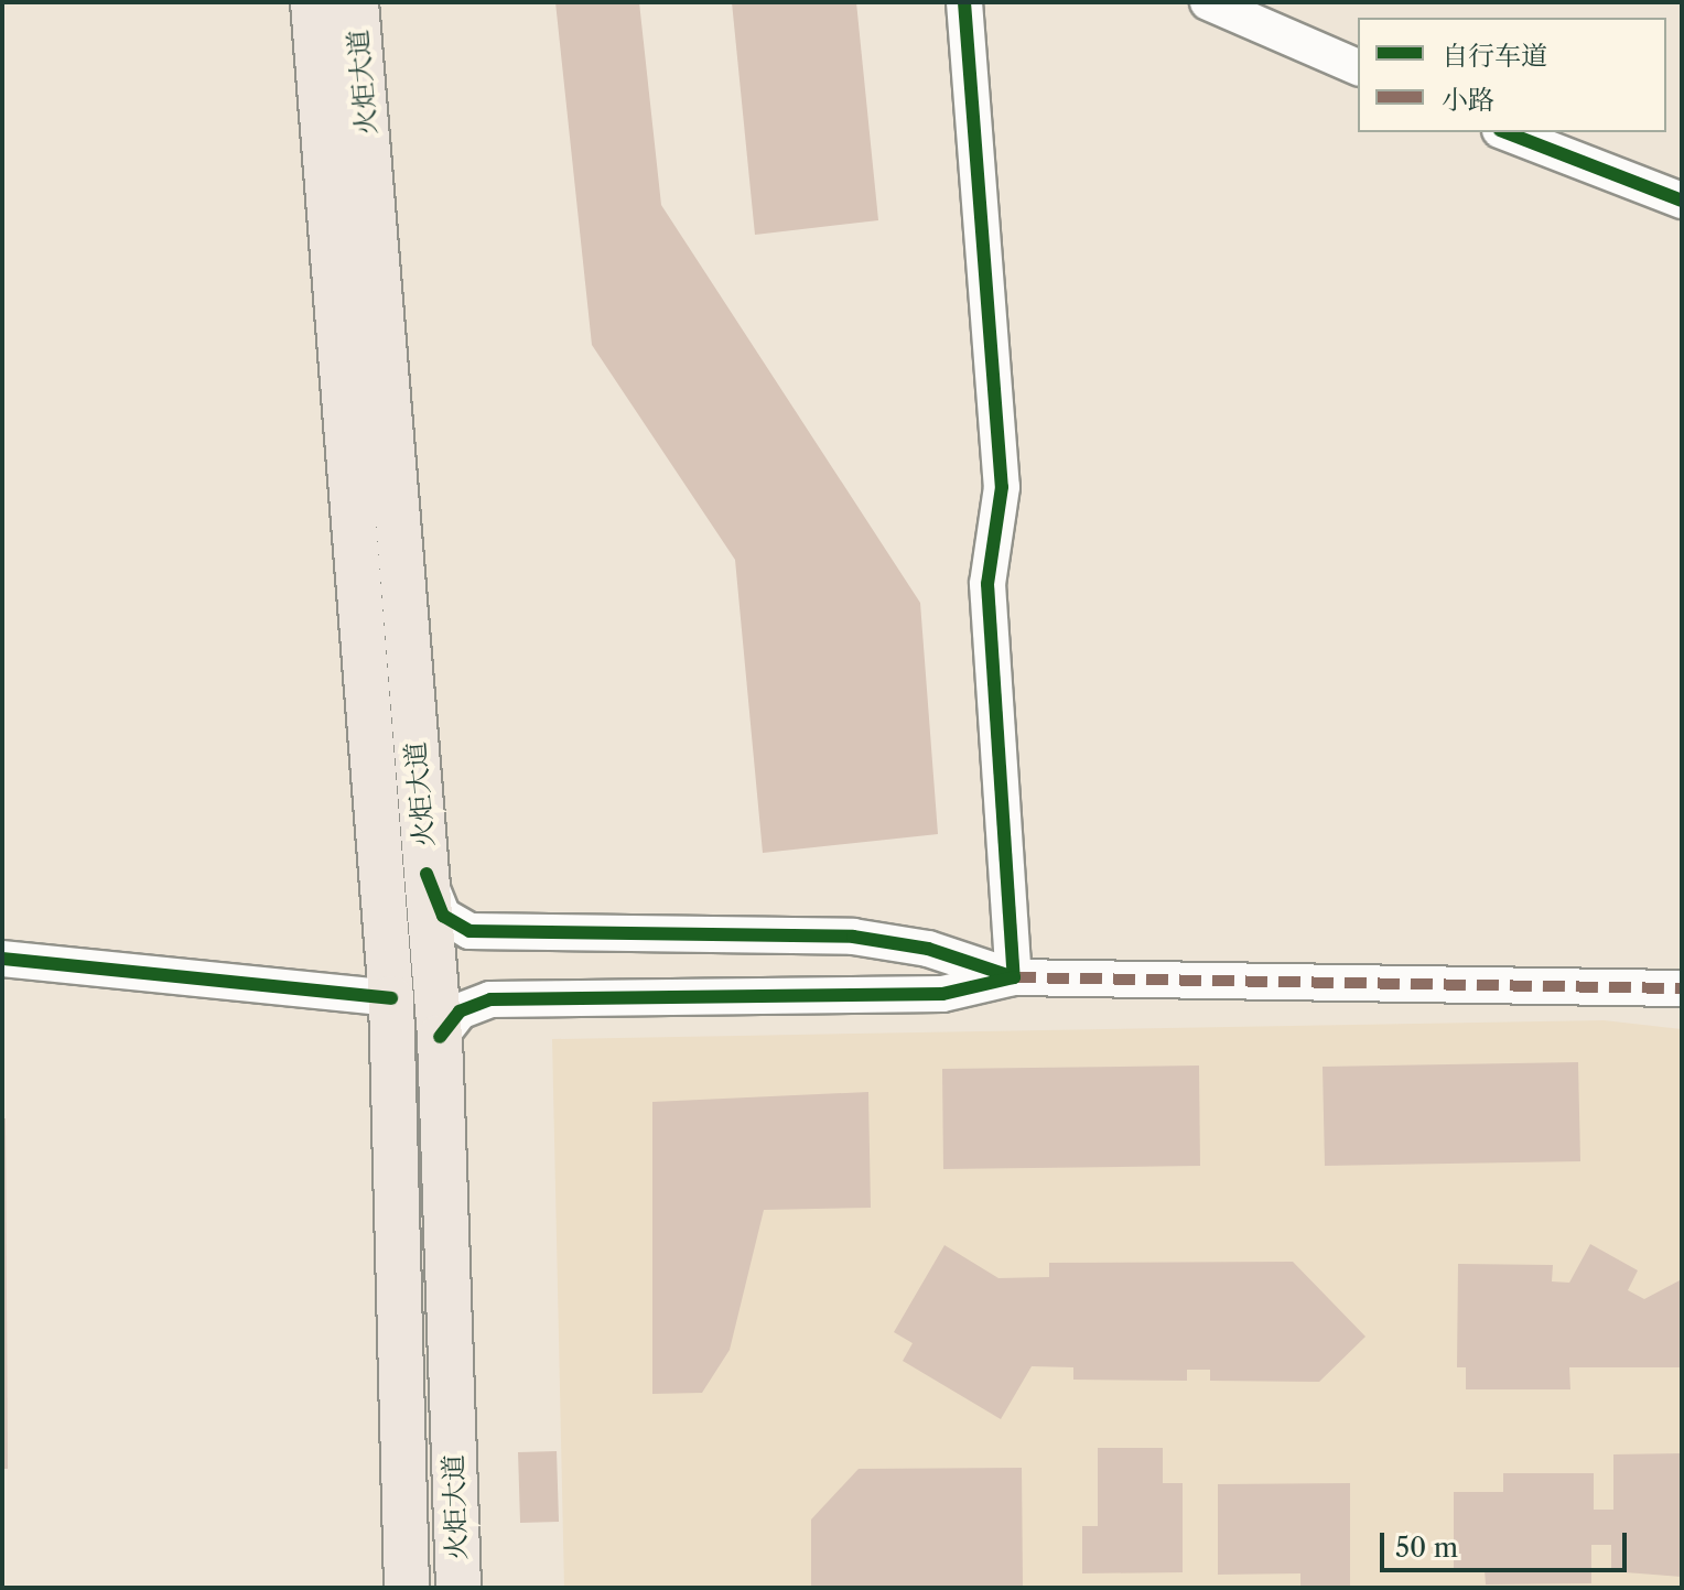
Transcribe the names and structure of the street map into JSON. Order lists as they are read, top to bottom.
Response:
{
  "streets": {
    "main road": ["火炬大道"]
  },
  "legend": ["自行车道", "小路"],
  "scale_bar": "50 m"
}
